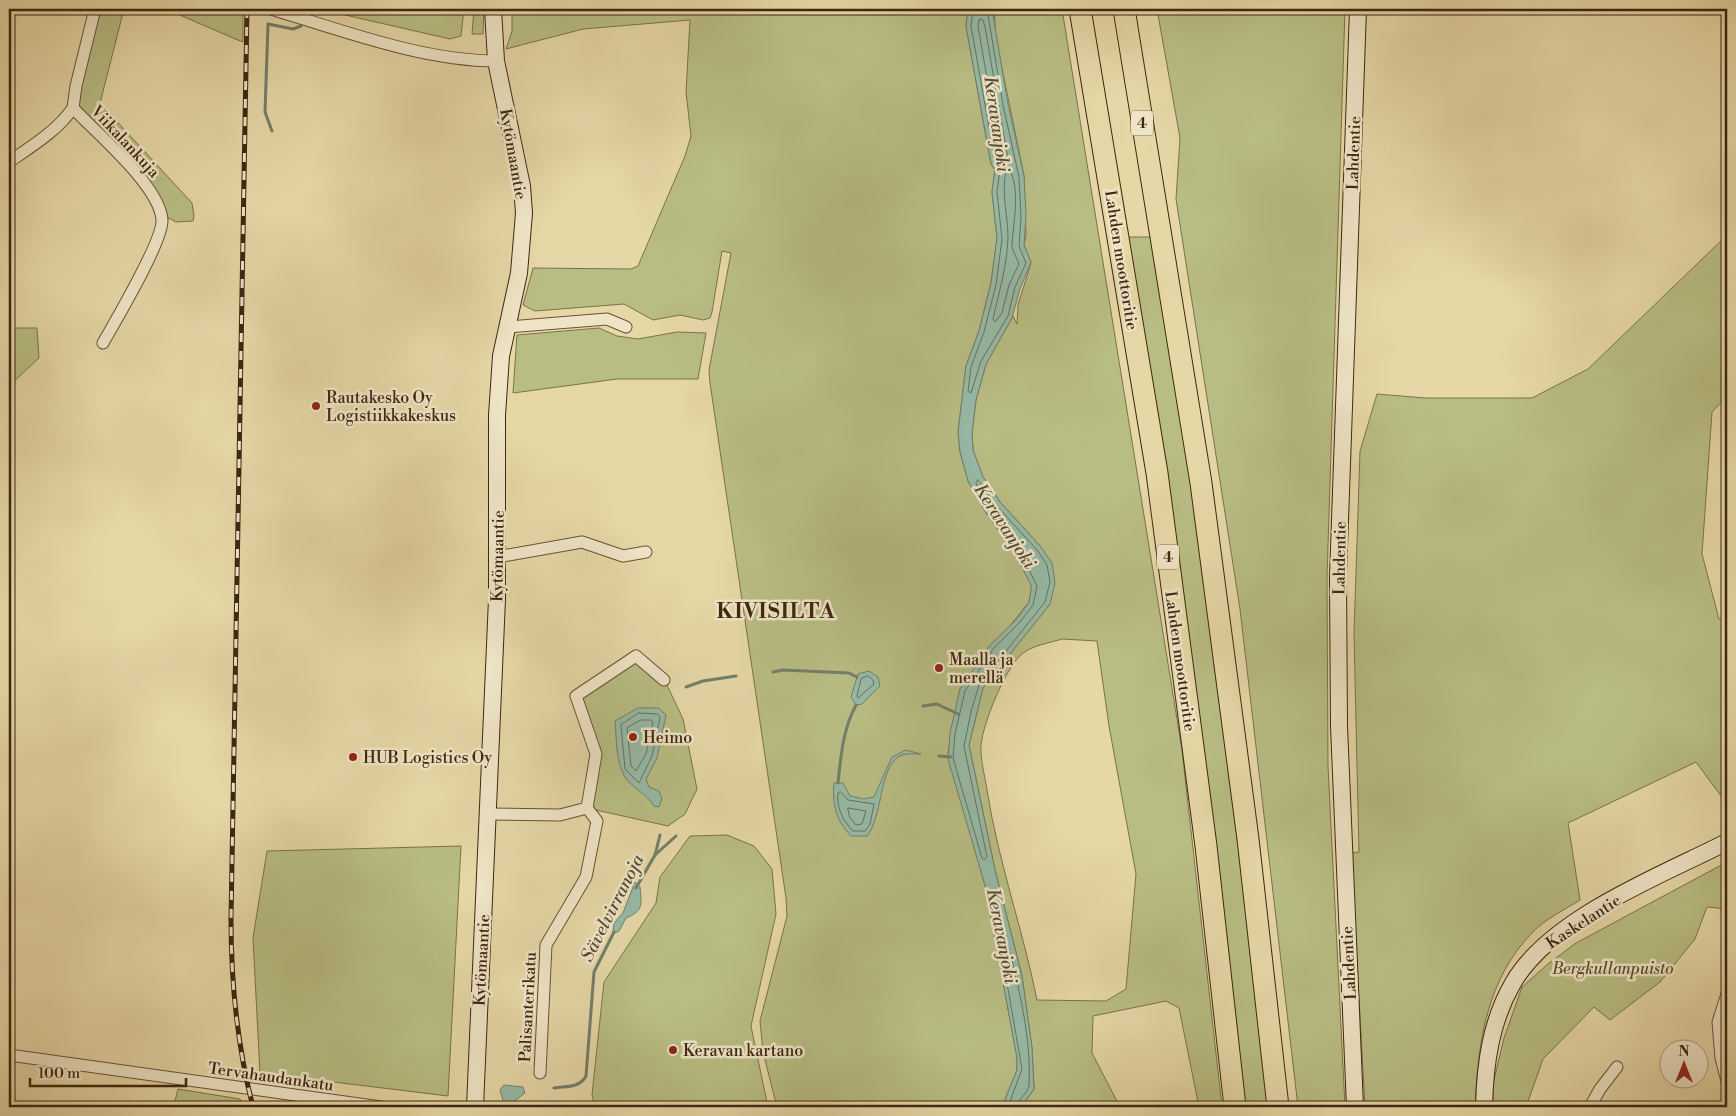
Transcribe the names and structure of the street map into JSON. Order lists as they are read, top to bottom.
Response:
{
  "streets": {
    "highway": ["4", "Lahden moottoritie"],
    "street": [
      "Viikalankuja",
      "Lahdentie",
      "Kytömaantie",
      "Kaskelantie",
      "Palisanterikatu",
      "Tervahaudankatu"
    ]
  },
  "districts": ["KIVISILTA"],
  "water": ["Keravanjoki", "Sävelvirranoja"],
  "parks": ["Bergkullanpuisto"],
  "places": [
    "Rautakesko Oy Logistiikkakeskus",
    "Maalla ja merellä",
    "Heimo",
    "HUB Logistics Oy",
    "Keravan kartano"
  ],
  "scale_bar": "100 m",
  "north": "top"
}
